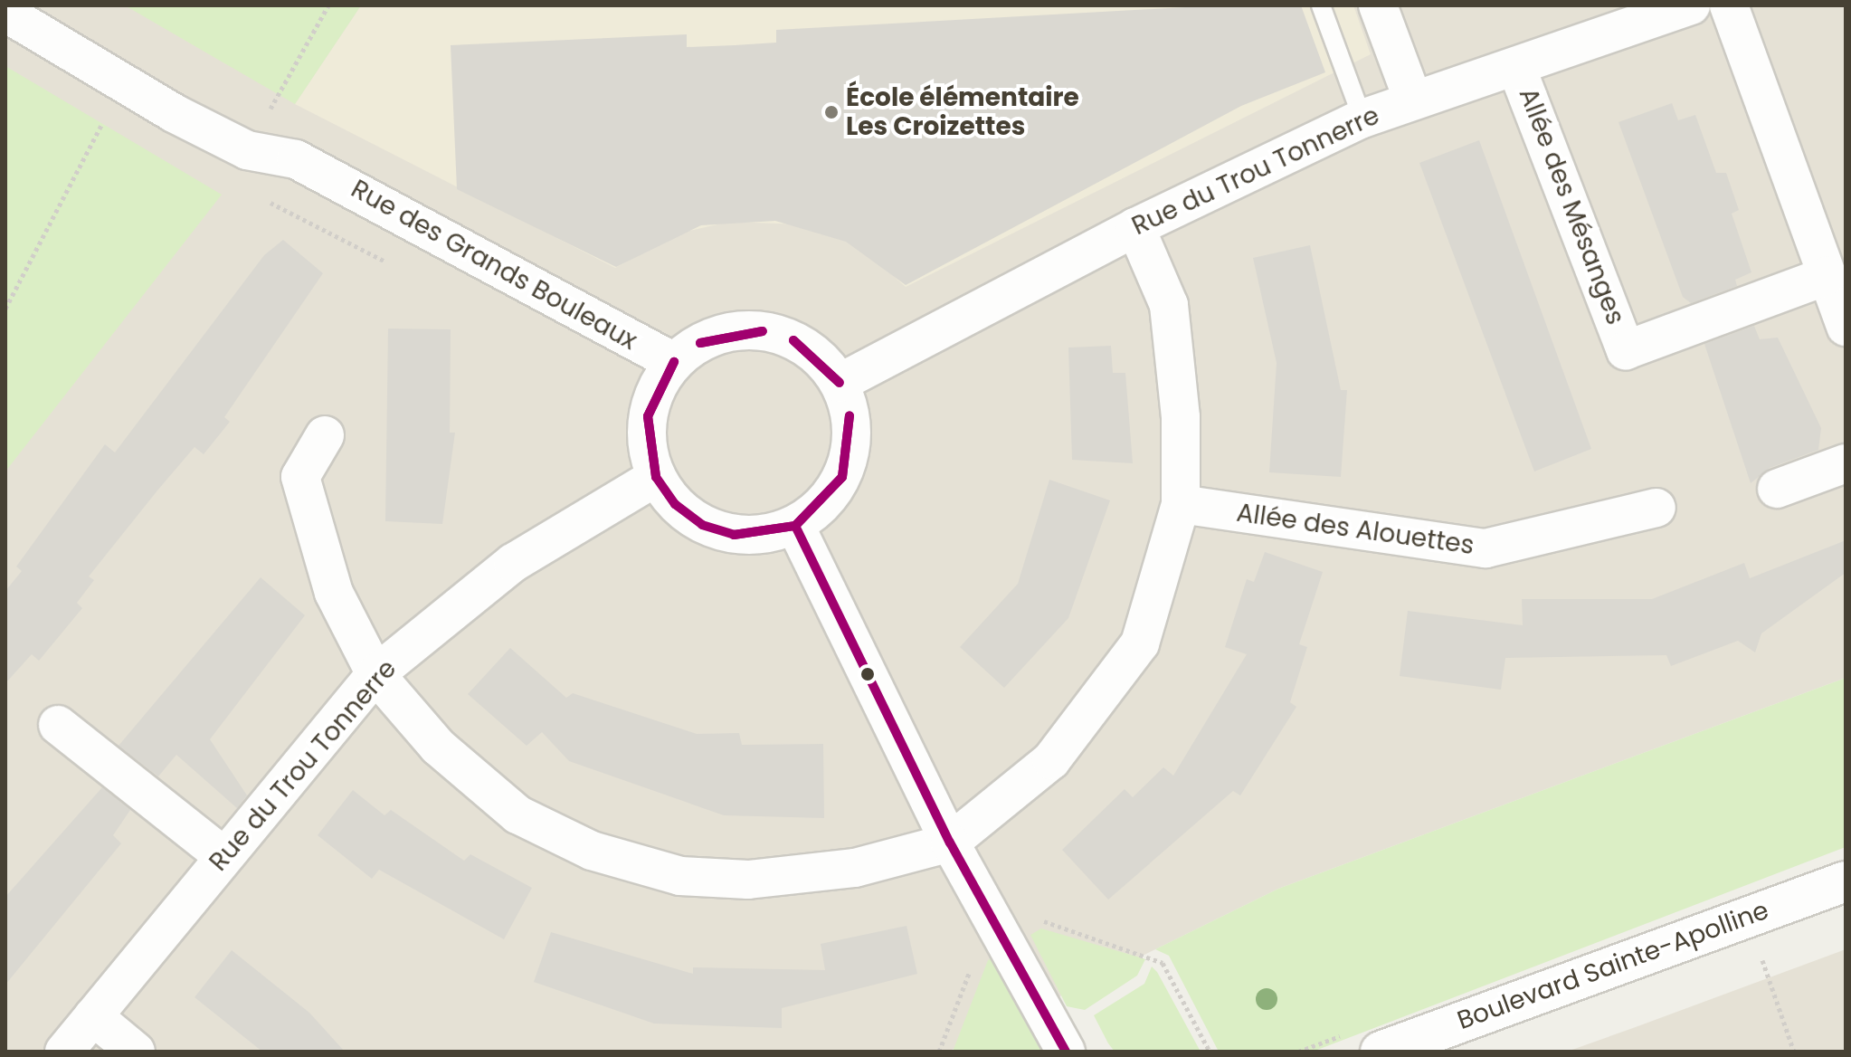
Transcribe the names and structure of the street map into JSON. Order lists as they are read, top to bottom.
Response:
{
  "streets": {
    "street": [
      "Rue du Trou Tonnerre",
      "Allée des Mésanges",
      "Rue des Grands Bouleaux",
      "Allée des Alouettes",
      "Boulevard Sainte-Apolline"
    ]
  },
  "crossings": [
    ["Rue du Trou Tonnerre", "Allée des Mésanges"],
    ["Rue du Trou Tonnerre", "Rue des Grands Bouleaux"]
  ],
  "places": ["École élémentaire Les Croizettes"]
}
